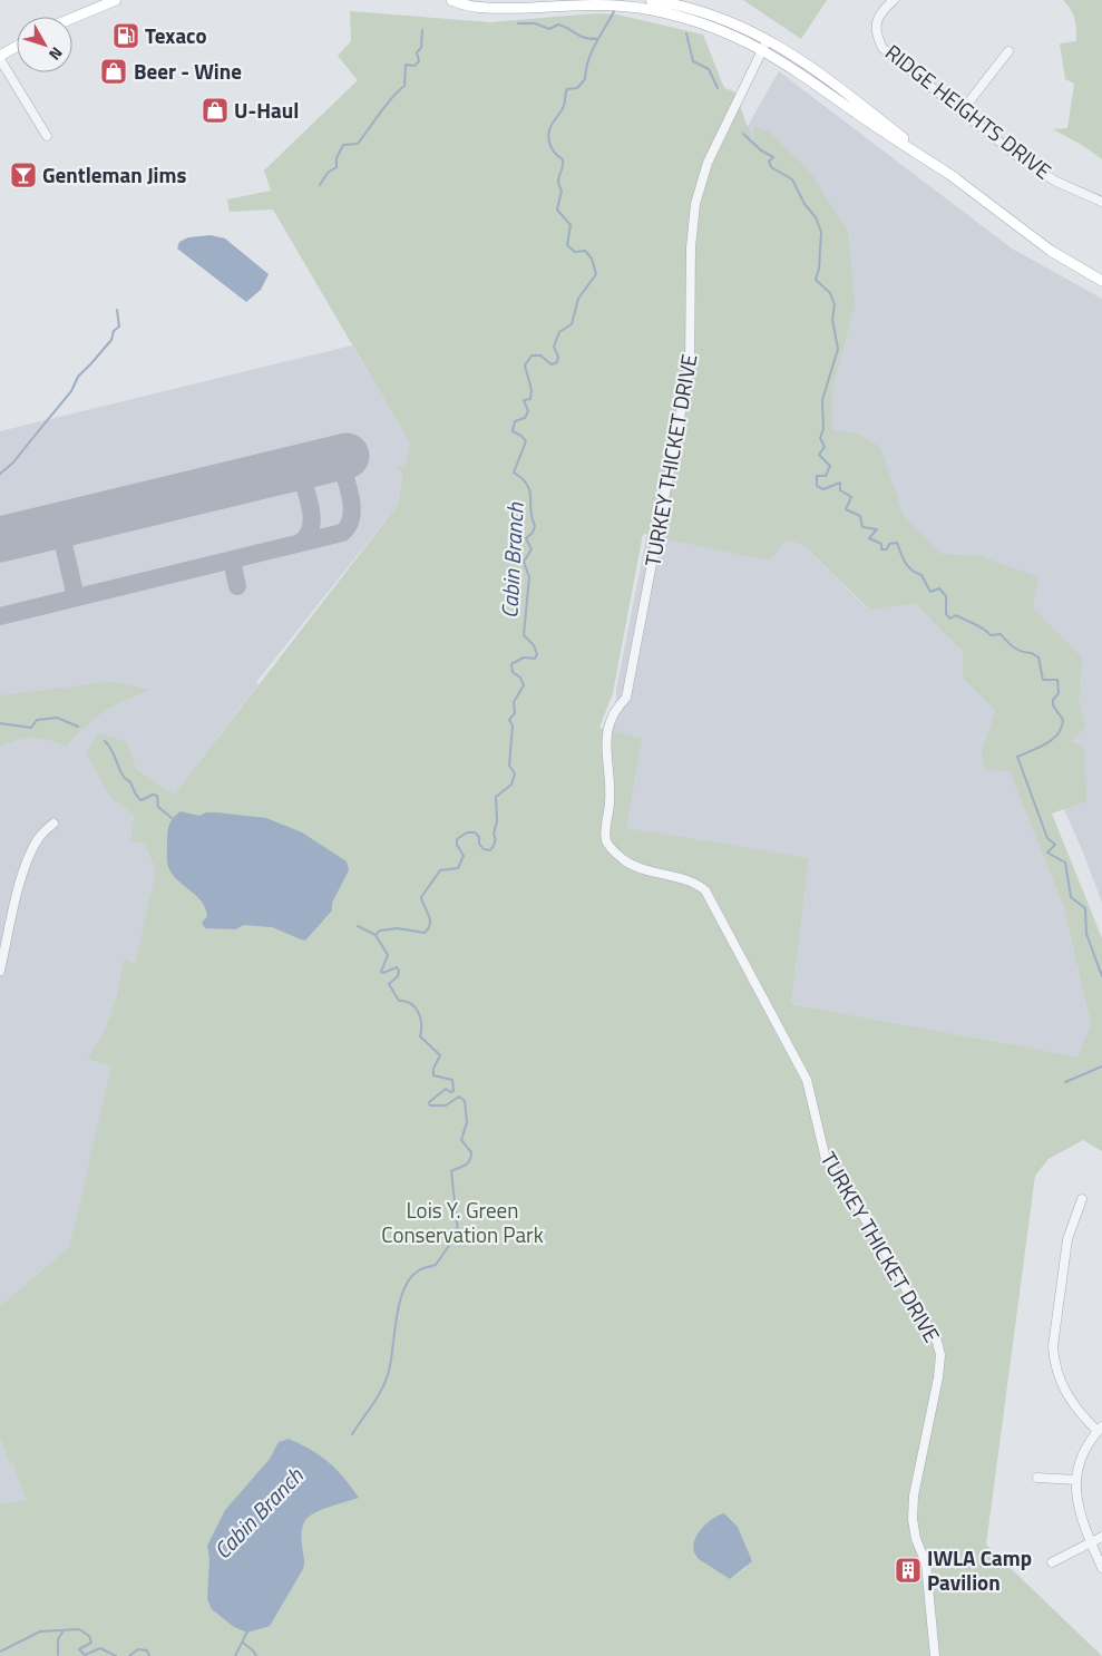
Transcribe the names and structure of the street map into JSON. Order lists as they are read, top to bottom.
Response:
{
  "streets": {
    "street": ["RIDGE HEIGHTS DRIVE", "TURKEY THICKET DRIVE"]
  },
  "water": ["Cabin Branch"],
  "parks": ["Lois Y. Green Conservation Park"],
  "places": {
    "fuel station": ["Texaco"],
    "shop": ["Beer - Wine", "U-Haul"],
    "bar": ["Gentleman Jims"],
    "building": ["IWLA Camp Pavilion"]
  },
  "north": "bottom right"
}
